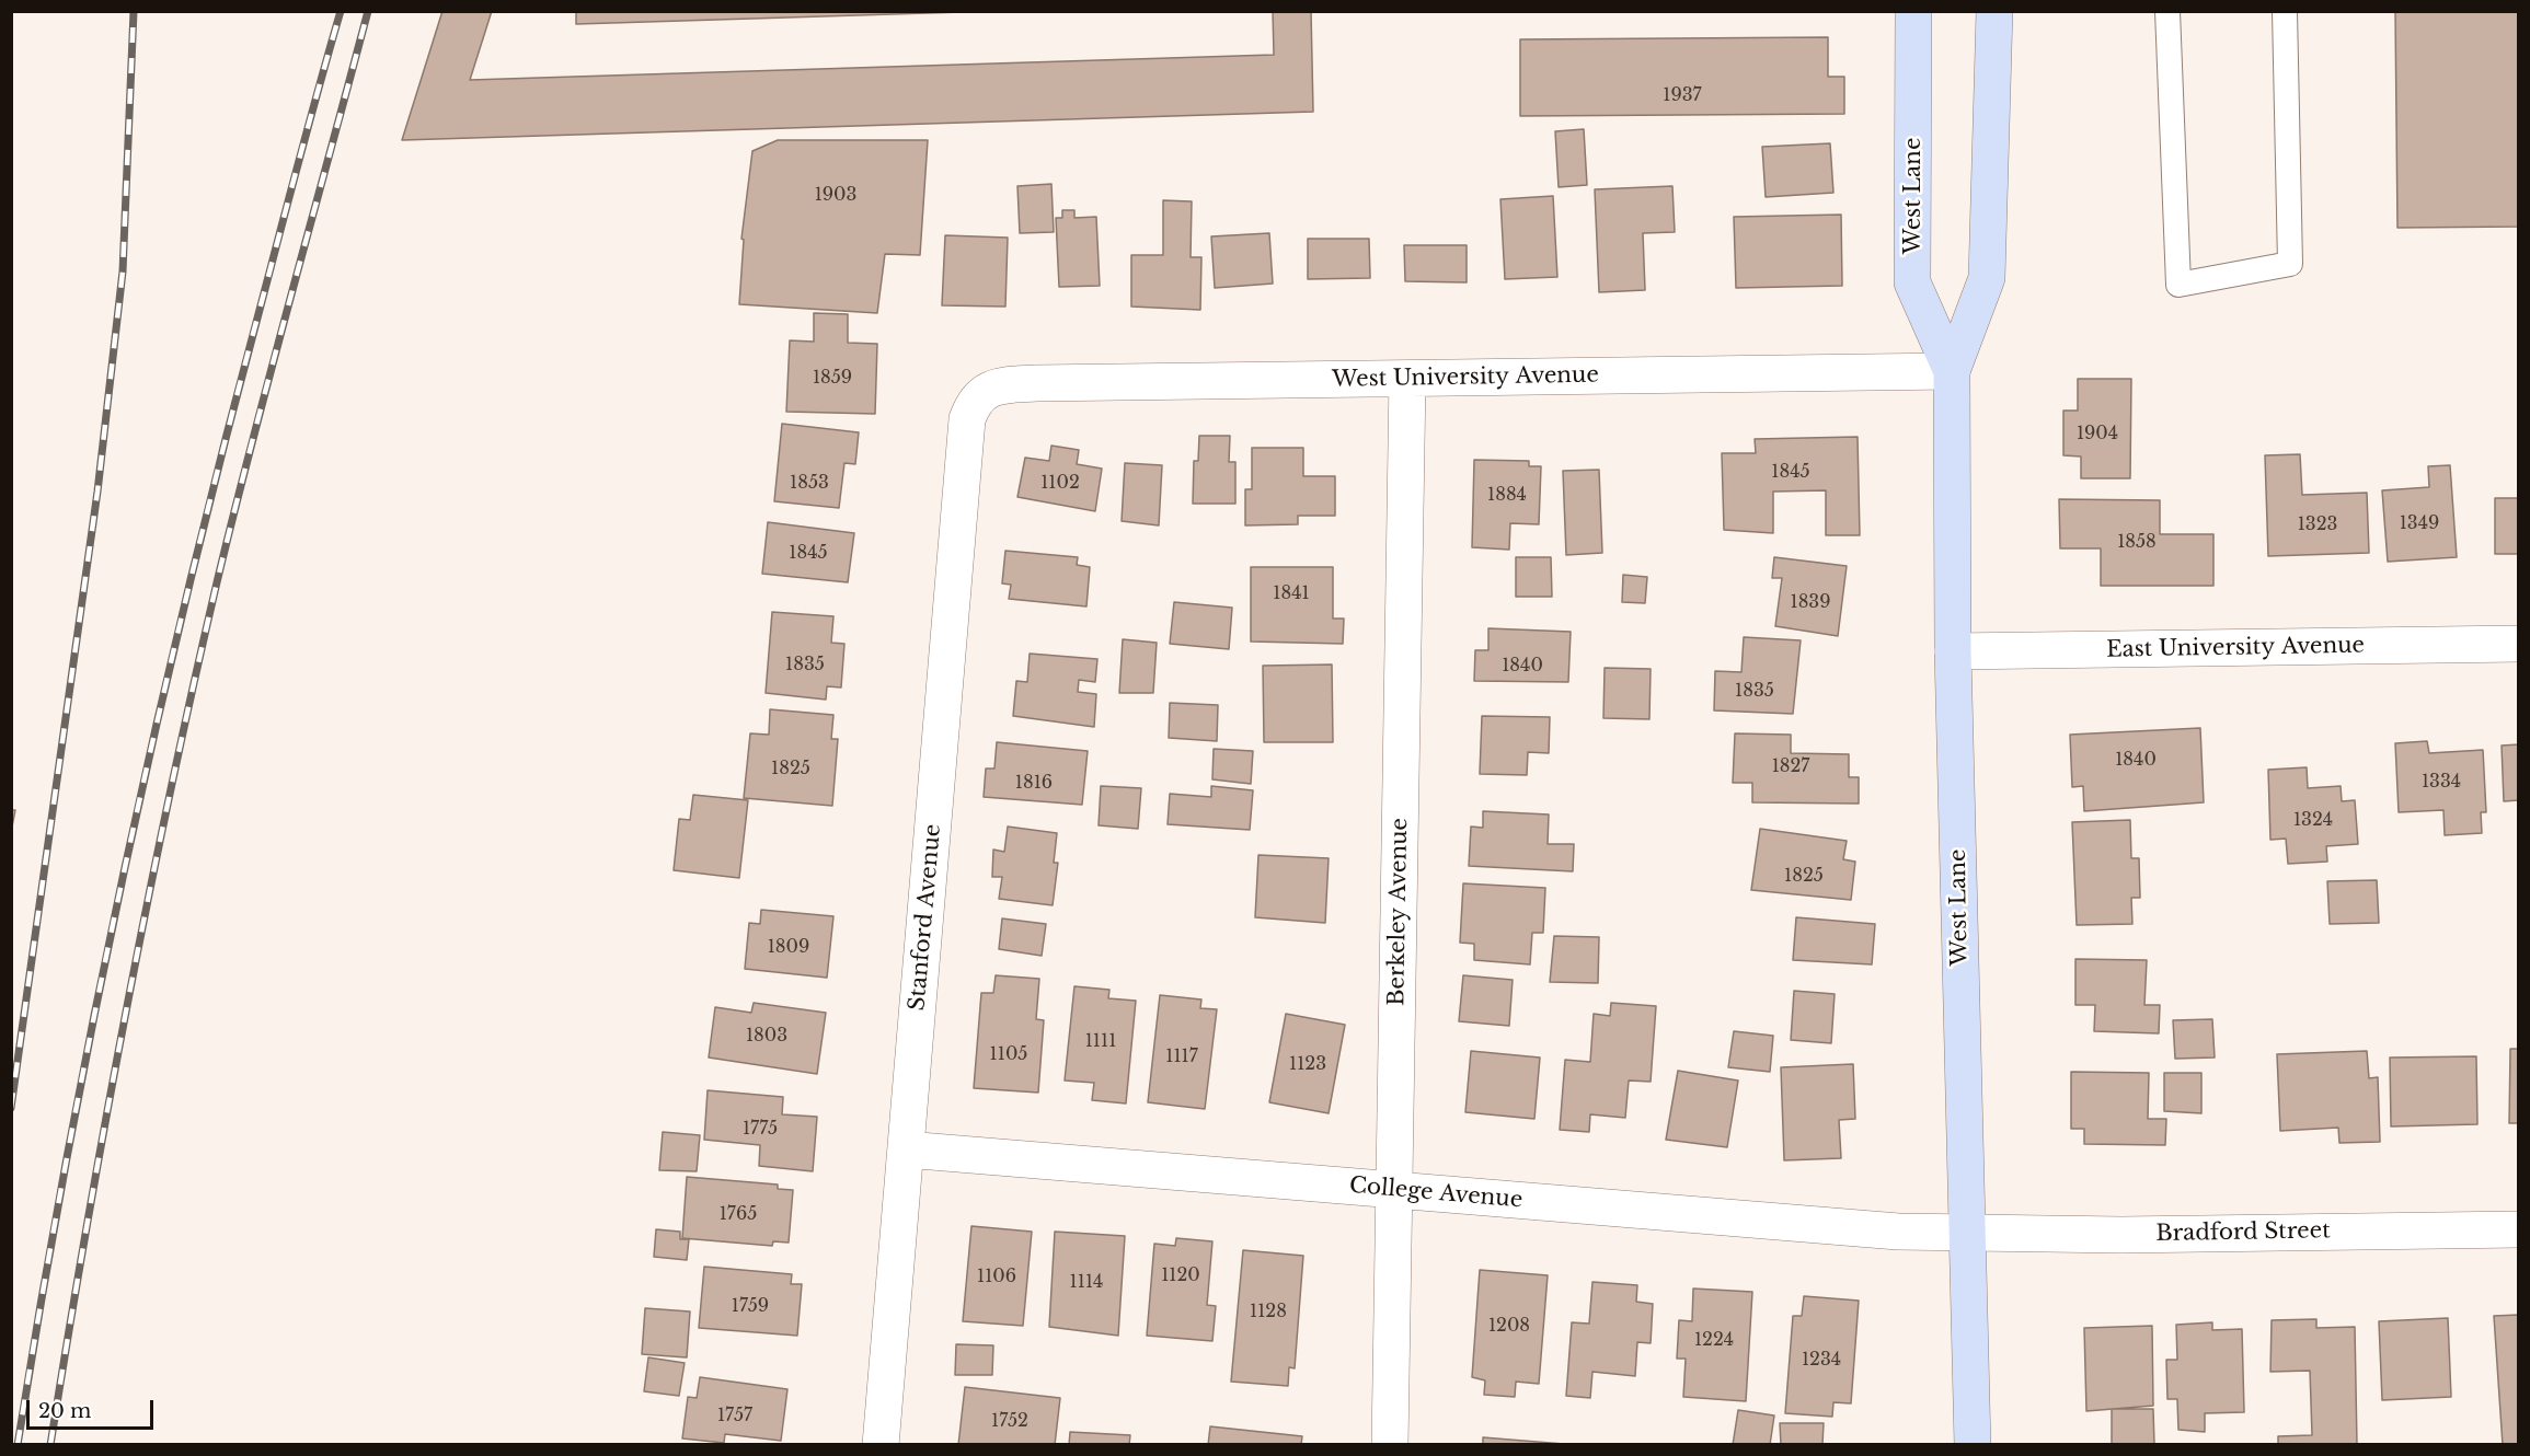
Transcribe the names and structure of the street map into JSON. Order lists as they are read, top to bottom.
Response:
{
  "streets": {
    "main road": ["West Lane"],
    "street": [
      "West University Avenue",
      "East University Avenue",
      "Berkeley Avenue",
      "Stanford Avenue",
      "College Avenue",
      "Bradford Street"
    ]
  },
  "crossings": [
    ["West Lane", "West University Avenue"],
    ["West Lane", "East University Avenue"],
    ["West Lane", "College Avenue"],
    ["West Lane", "Bradford Street"],
    ["West University Avenue", "Berkeley Avenue"],
    ["West University Avenue", "Stanford Avenue"],
    ["Berkeley Avenue", "College Avenue"],
    ["Stanford Avenue", "College Avenue"],
    ["College Avenue", "Bradford Street"]
  ],
  "house_numbers": [
    "1937",
    "1903",
    "1859",
    "1904",
    "1845",
    "1853",
    "1102",
    "1884",
    "1349",
    "1323",
    "1858",
    "1845",
    "1841",
    "1839",
    "1835",
    "1840",
    "1835",
    "1840",
    "1827",
    "1825",
    "1334",
    "1816",
    "1324",
    "1825",
    "1809",
    "1803",
    "1111",
    "1105",
    "1117",
    "1123",
    "1775",
    "1765",
    "1120",
    "1106",
    "1114",
    "1759",
    "1128",
    "1208",
    "1224",
    "1234",
    "1757",
    "1752"
  ],
  "scale_bar": "20 m"
}
